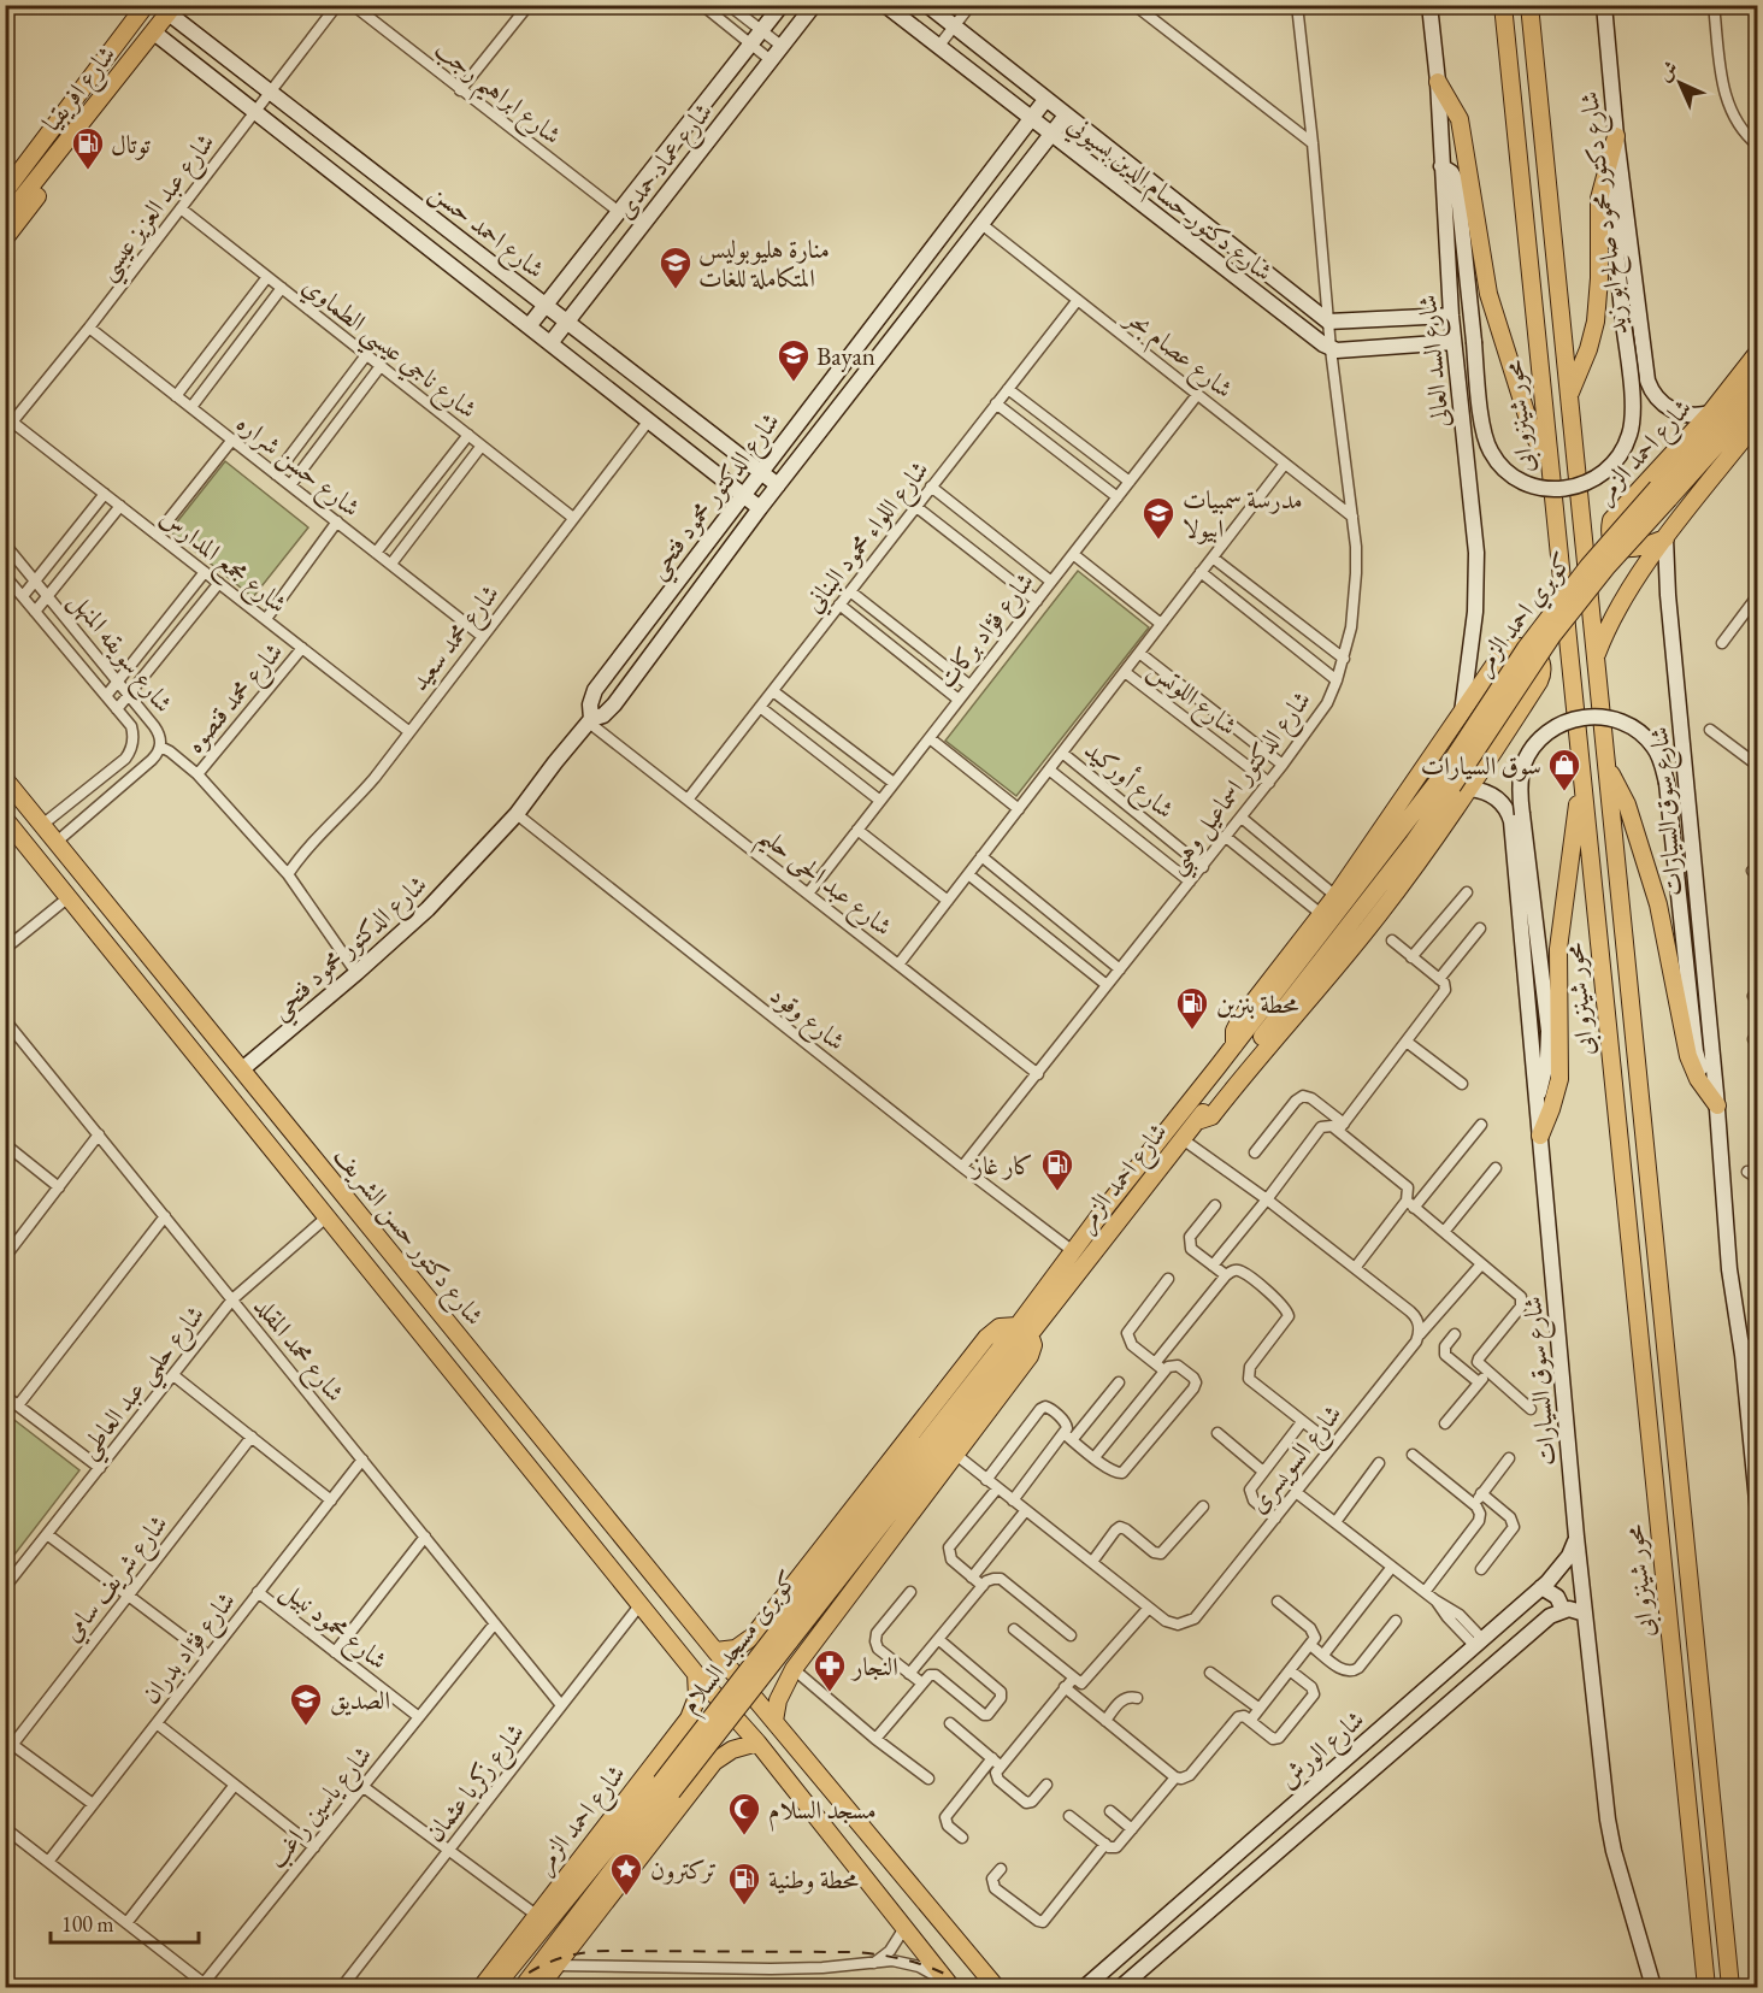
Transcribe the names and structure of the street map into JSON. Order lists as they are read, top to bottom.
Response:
{
  "streets": {
    "main road": [
      "شارع افريقيا",
      "محور شينزو ابى",
      "شارع احمد الزمر",
      "كوبري احمد الزمر",
      "شارع دكتور حسن الشريف",
      "كوبرى مسجد السلام"
    ],
    "street": [
      "شارع ابراهيم رجب",
      "شارع عماد حمدى",
      "شارع دكتور حسام الدين بسيوني",
      "شارع عبد العزيز عيسي",
      "شارع دكتور محمود صالح ابو زيد",
      "شارع احمد حسن",
      "شارع ناجي عيسي الطماوي",
      "شارع عصام بحر",
      "شارع السد العالى",
      "شارع حسن شراره",
      "شارع الدكتور محمود فتحي",
      "شارع اللواء محمود البناني",
      "شارع مجمع المدارس",
      "شارع فؤاد بركات",
      "شارع محمد سعيد",
      "شارع سويقه المنهل",
      "شارع محمد قنصوه",
      "شارع اللوتس",
      "شارع أوركيد",
      "شارع الدكتور اسماعيل وهبي",
      "شارع سوق السيارات",
      "شارع عبد الحى حليم",
      "شارع وقود",
      "شارع محمد المقلد",
      "شارع حلمي عبد العاطي",
      "شارع السويسرى",
      "شارع شريف سامي",
      "شارع محمود نبيل",
      "شارع فؤاد بدران",
      "شارع الورش",
      "شارع زكريا عثمان",
      "شارع ياسين راغب"
    ]
  },
  "crossings": [
    ["شارع افريقيا", "شارع احمد حسن"],
    ["شارع ابراهيم رجب", "شارع عماد حمدى"],
    ["شارع عماد حمدى", "شارع احمد حسن"],
    ["شارع دكتور حسام الدين بسيوني", "شارع الدكتور محمود فتحي"],
    ["شارع دكتور حسام الدين بسيوني", "شارع الدكتور اسماعيل وهبي"],
    ["شارع عبد العزيز عيسي", "شارع احمد حسن"],
    ["شارع عبد العزيز عيسي", "شارع ناجي عيسي الطماوي"],
    ["شارع عبد العزيز عيسي", "شارع حسن شراره"],
    ["شارع عبد العزيز عيسي", "شارع مجمع المدارس"],
    ["شارع دكتور محمود صالح ابو زيد", "شارع احمد الزمر"],
    ["شارع احمد حسن", "شارع الدكتور محمود فتحي"],
    ["شارع احمد حسن", "شارع محمد سعيد"],
    ["شارع ناجي عيسي الطماوي", "شارع محمد سعيد"],
    ["شارع عصام بحر", "شارع الدكتور محمود فتحي"],
    ["شارع عصام بحر", "شارع اللواء محمود البناني"],
    ["شارع عصام بحر", "شارع فؤاد بركات"],
    ["شارع عصام بحر", "شارع الدكتور اسماعيل وهبي"],
    ["شارع السد العالى", "شارع احمد الزمر"],
    ["شارع احمد الزمر", "شارع سوق السيارات"],
    ["شارع احمد الزمر", "شارع وقود"],
    ["شارع احمد الزمر", "شارع دكتور حسن الشريف"],
    ["شارع احمد الزمر", "شارع السويسرى"],
    ["شارع احمد الزمر", "كوبرى مسجد السلام"],
    ["شارع حسن شراره", "شارع محمد سعيد"],
    ["شارع الدكتور محمود فتحي", "شارع عبد الحى حليم"],
    ["شارع الدكتور محمود فتحي", "شارع وقود"],
    ["شارع الدكتور محمود فتحي", "شارع دكتور حسن الشريف"],
    ["شارع اللواء محمود البناني", "شارع عبد الحى حليم"],
    ["شارع مجمع المدارس", "شارع محمد سعيد"],
    ["شارع مجمع المدارس", "شارع محمد قنصوه"],
    ["شارع فؤاد بركات", "شارع عبد الحى حليم"],
    ["شارع سويقه المنهل", "شارع دكتور حسن الشريف"],
    ["شارع اللوتس", "شارع الدكتور اسماعيل وهبي"],
    ["شارع أوركيد", "شارع الدكتور اسماعيل وهبي"],
    ["شارع الدكتور اسماعيل وهبي", "شارع عبد الحى حليم"],
    ["شارع الدكتور اسماعيل وهبي", "شارع وقود"],
    ["شارع سوق السيارات", "شارع الورش"],
    ["شارع دكتور حسن الشريف", "شارع حلمي عبد العاطي"],
    ["شارع دكتور حسن الشريف", "شارع زكريا عثمان"],
    ["شارع محمد المقلد", "شارع حلمي عبد العاطي"],
    ["شارع محمد المقلد", "شارع فؤاد بدران"],
    ["شارع محمد المقلد", "شارع زكريا عثمان"],
    ["شارع محمد المقلد", "شارع ياسين راغب"],
    ["شارع شريف سامي", "شارع فؤاد بدران"],
    ["شارع محمود نبيل", "شارع فؤاد بدران"],
    ["شارع محمود نبيل", "شارع ياسين راغب"]
  ],
  "places": {
    "fuel station": [
      "توتال",
      "محطة بنزين",
      "كار غاز",
      "محطة وطنية"
    ],
    "school or university": [
      "منارة هليوبوليس المتكاملة للغات",
      "Bayan",
      "مدرسة سمبيات ابيولا",
      "الصديق"
    ],
    "shop": ["سوق السيارات"],
    "pharmacy": ["النجار"],
    "mosque": ["مسجد السلام"],
    "place": ["تركترون"]
  },
  "scale_bar": "100 m",
  "north": "top left"
}
